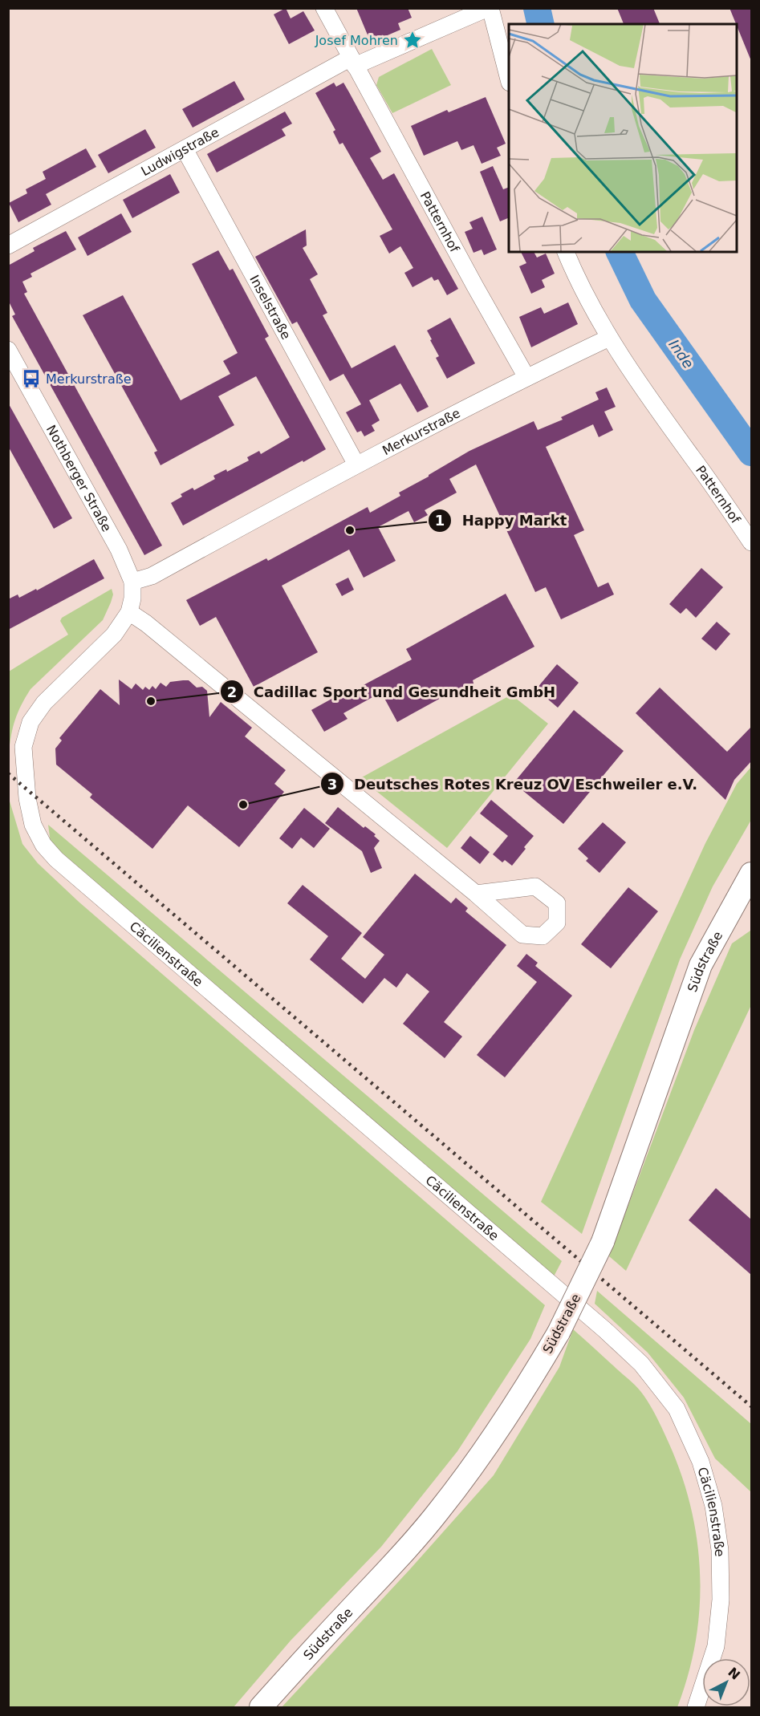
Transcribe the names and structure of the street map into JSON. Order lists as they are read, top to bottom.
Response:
{
  "streets": {
    "main road": ["Südstraße"],
    "street": [
      "Ludwigstraße",
      "Patternhof",
      "Inselstraße",
      "Merkurstraße",
      "Nothberger Straße",
      "Cäcilienstraße"
    ]
  },
  "crossings": [
    ["Ludwigstraße", "Patternhof"],
    ["Ludwigstraße", "Inselstraße"],
    ["Patternhof", "Merkurstraße"],
    ["Inselstraße", "Merkurstraße"],
    ["Merkurstraße", "Nothberger Straße"],
    ["Nothberger Straße", "Cäcilienstraße"]
  ],
  "water": ["Inde"],
  "places": {
    "place": ["Josef Mohren"],
    "bus stop": ["Merkurstraße"],
    "other": ["Happy Markt", "Cadillac Sport und Gesundheit GmbH", "Deutsches Rotes Kreuz OV Eschweiler e.V."]
  },
  "north": "top right"
}
